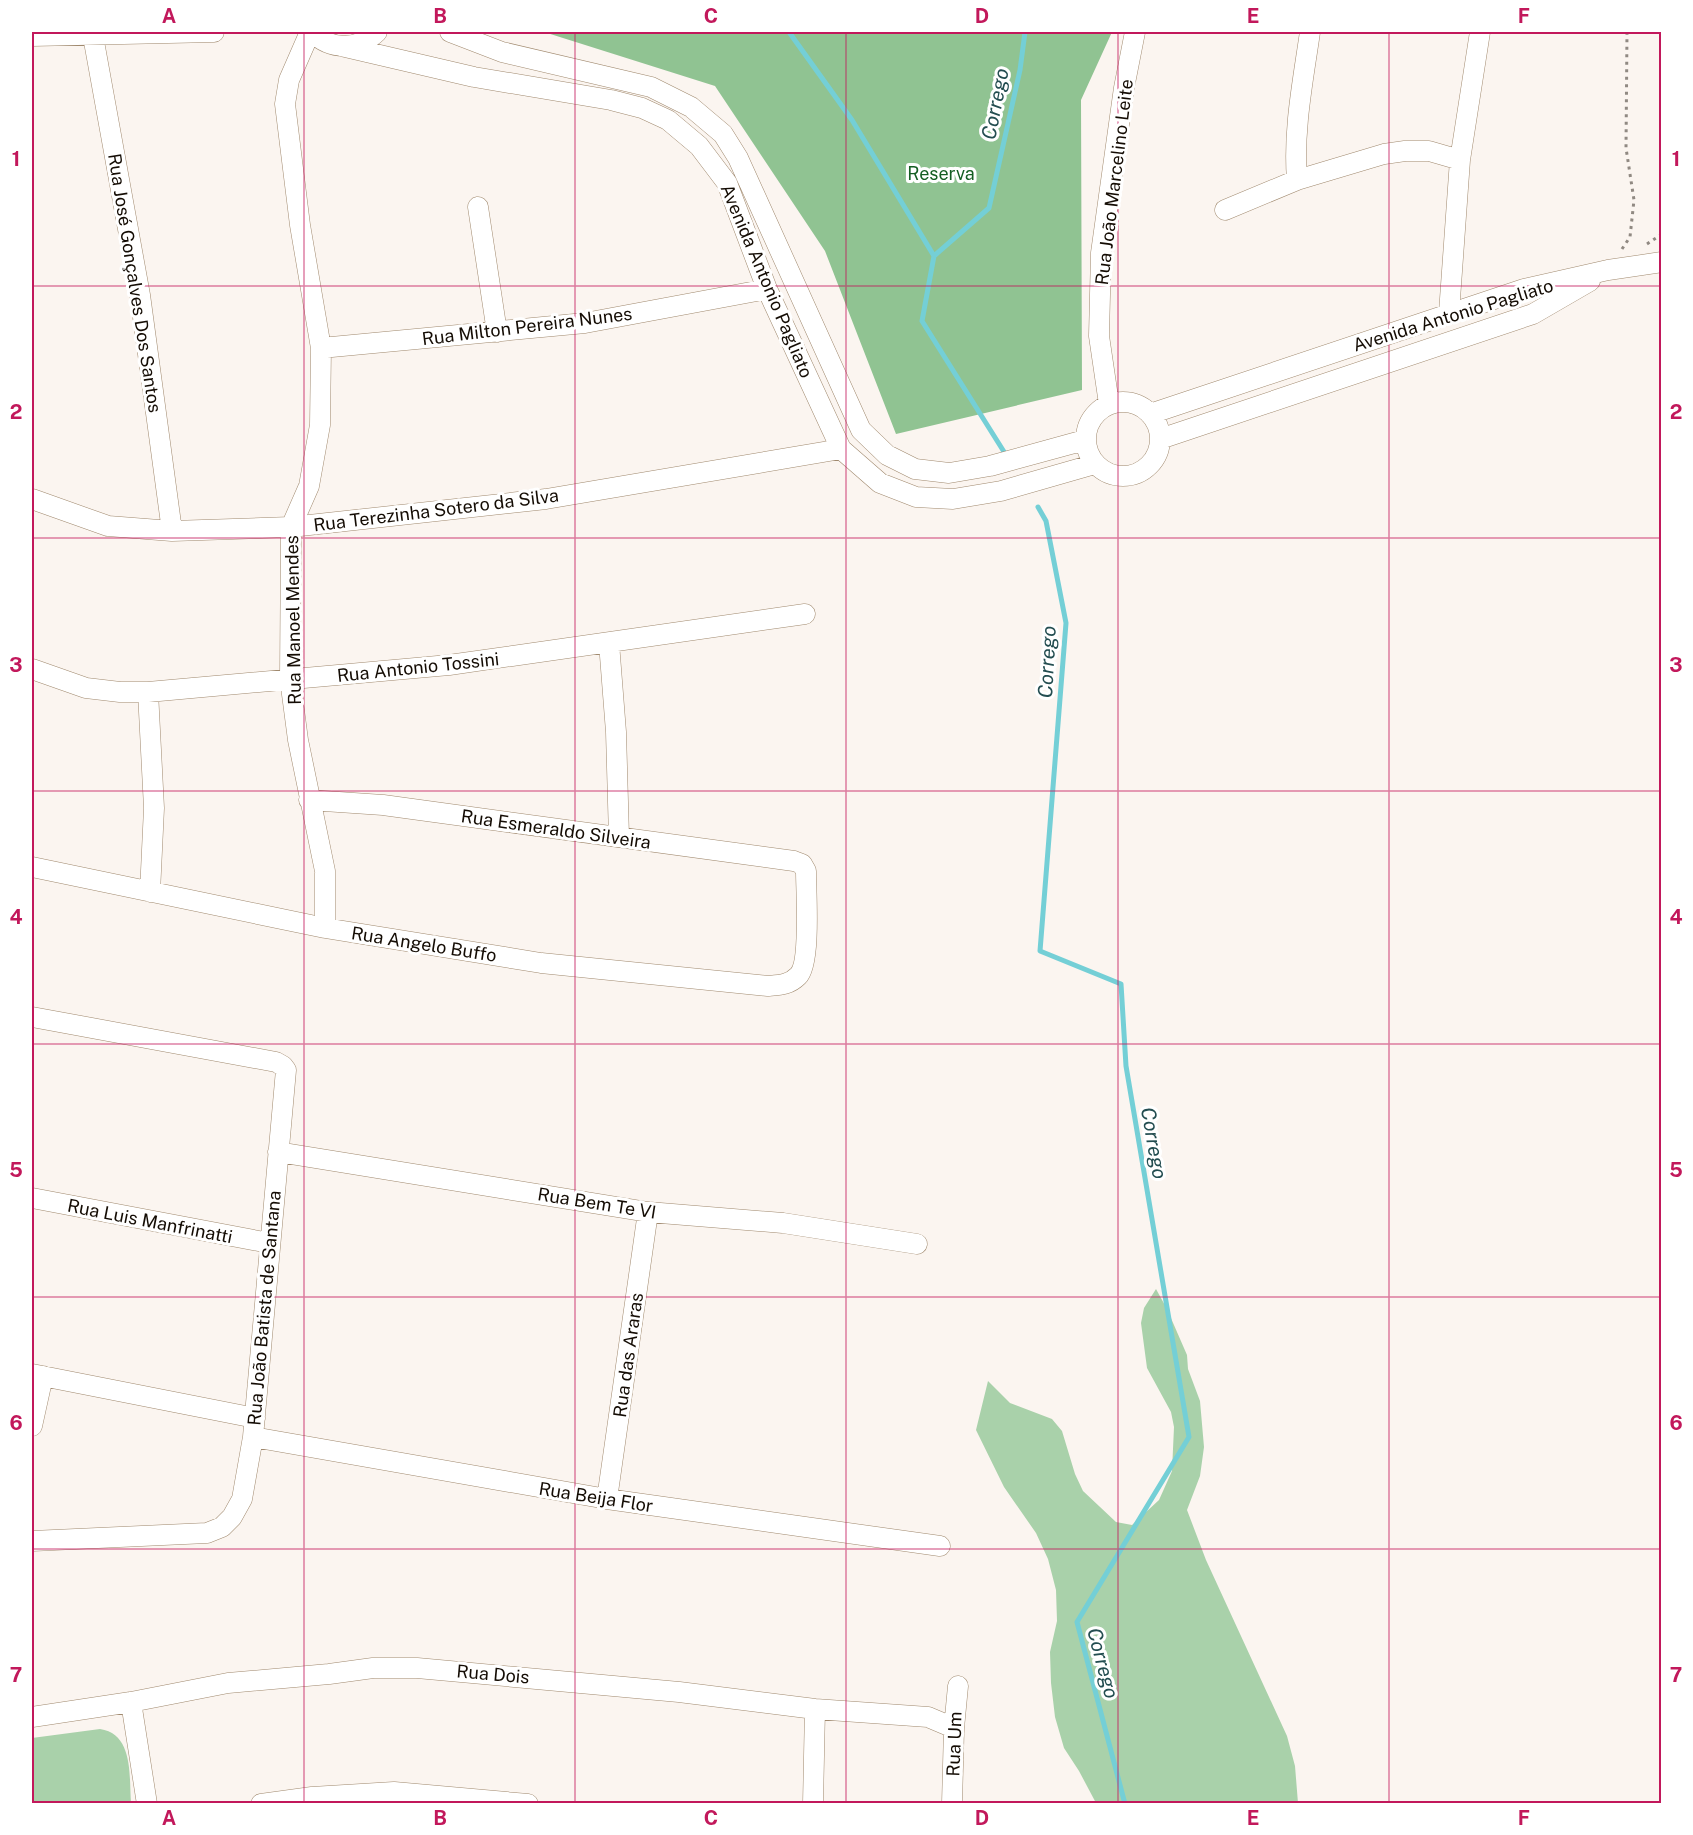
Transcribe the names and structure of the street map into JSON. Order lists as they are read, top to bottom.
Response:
{
  "streets": {
    "street": [
      "Rua João Marcelino Leite",
      "Avenida Antonio Pagliato",
      "Rua José Gonçalves Dos Santos",
      "Rua Milton Pereira Nunes",
      "Rua Terezinha Sotero da Silva",
      "Rua Manoel Mendes",
      "Rua Antonio Tossini",
      "Rua Esmeraldo Silveira",
      "Rua Angelo Buffo",
      "Rua Bem Te VI",
      "Rua Luis Manfrinatti",
      "Rua João Batista de Santana",
      "Rua das Araras",
      "Rua Beija Flor",
      "Rua Dois",
      "Rua Um"
    ]
  },
  "crossings": [
    ["Rua João Marcelino Leite", "Avenida Antonio Pagliato"],
    ["Avenida Antonio Pagliato", "Rua Milton Pereira Nunes"],
    ["Avenida Antonio Pagliato", "Rua Terezinha Sotero da Silva"],
    ["Avenida Antonio Pagliato", "Rua Manoel Mendes"],
    ["Rua José Gonçalves Dos Santos", "Rua Terezinha Sotero da Silva"],
    ["Rua Milton Pereira Nunes", "Rua Manoel Mendes"],
    ["Rua Terezinha Sotero da Silva", "Rua Manoel Mendes"],
    ["Rua Manoel Mendes", "Rua Antonio Tossini"],
    ["Rua Manoel Mendes", "Rua Esmeraldo Silveira"],
    ["Rua Manoel Mendes", "Rua Angelo Buffo"],
    ["Rua Esmeraldo Silveira", "Rua Angelo Buffo"],
    ["Rua Bem Te VI", "Rua João Batista de Santana"],
    ["Rua Bem Te VI", "Rua das Araras"],
    ["Rua Luis Manfrinatti", "Rua João Batista de Santana"],
    ["Rua João Batista de Santana", "Rua Beija Flor"],
    ["Rua das Araras", "Rua Beija Flor"],
    ["Rua Dois", "Rua Um"]
  ],
  "water": ["Corrego"],
  "parks": ["Reserva"],
  "grid": {
    "columns": [
      "A",
      "B",
      "C",
      "D",
      "E",
      "F"
    ],
    "rows": [
      "1",
      "2",
      "3",
      "4",
      "5",
      "6",
      "7"
    ]
  }
}
